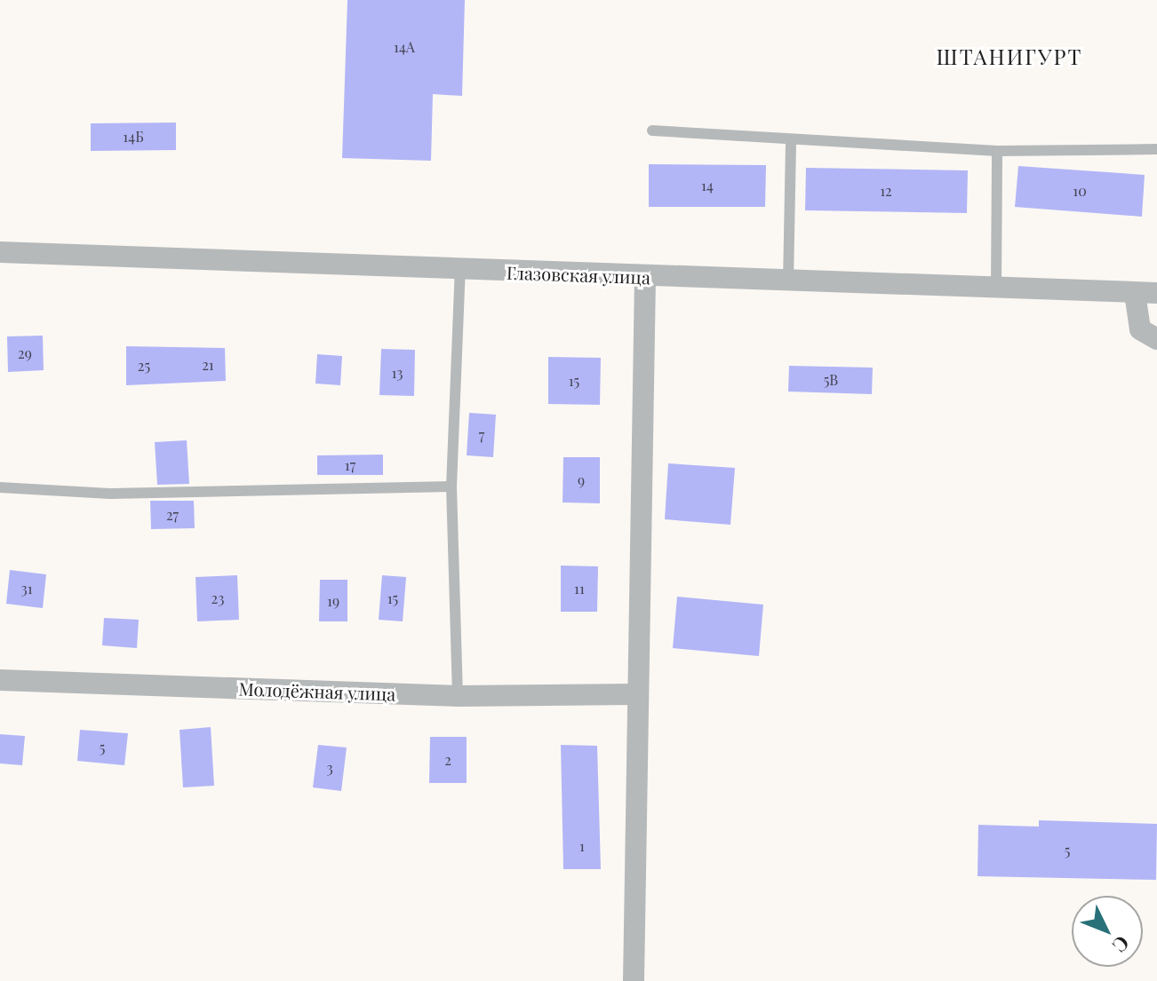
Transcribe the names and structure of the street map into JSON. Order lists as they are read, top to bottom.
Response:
{
  "streets": {
    "street": ["Глазовская улица", "Молодёжная улица"]
  },
  "districts": ["ШТАНИГУРТ"],
  "house_numbers": [
    "14А",
    "14Б",
    "14",
    "12",
    "10",
    "29",
    "21",
    "25",
    "13",
    "5В",
    "15",
    "7",
    "17",
    "9",
    "27",
    "31",
    "11",
    "23",
    "15",
    "19",
    "5",
    "2",
    "3",
    "1",
    "5"
  ],
  "north": "bottom right"
}
